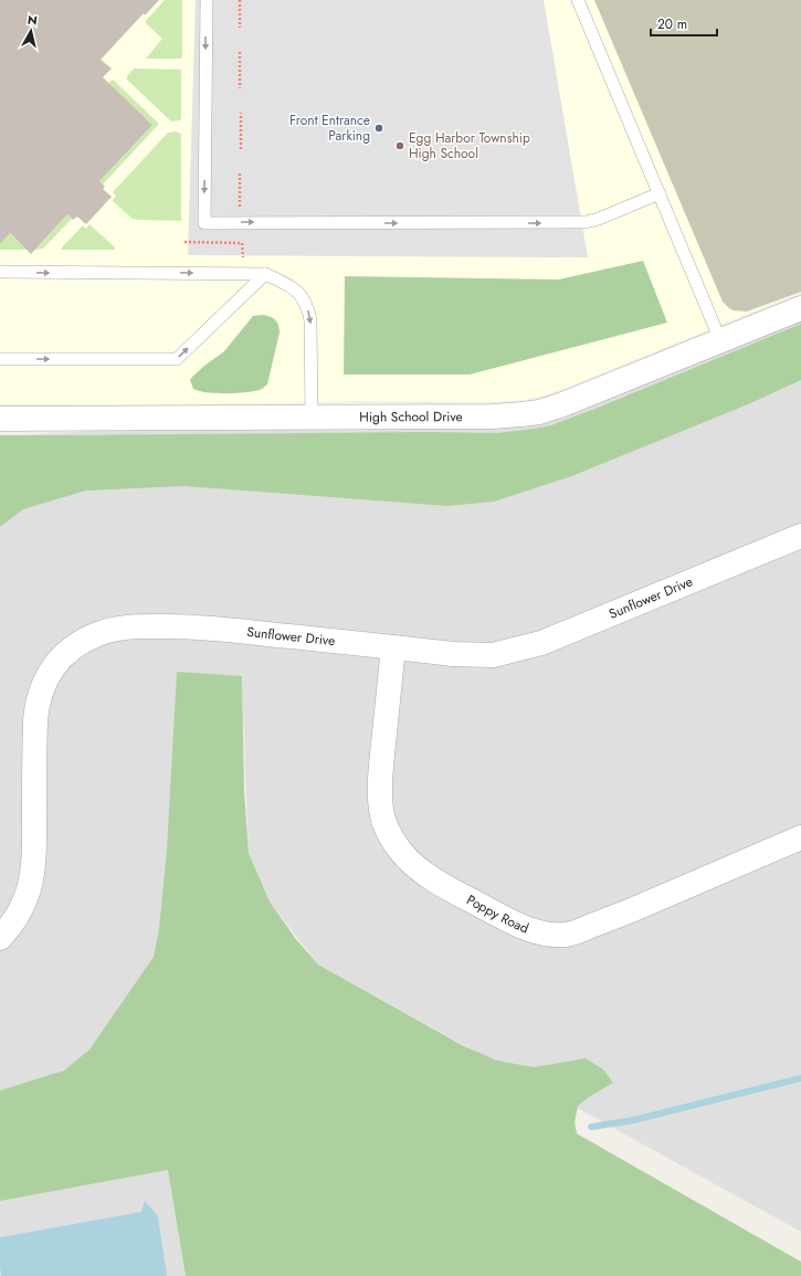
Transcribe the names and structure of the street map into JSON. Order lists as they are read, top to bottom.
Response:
{
  "streets": {
    "street": ["High School Drive", "Sunflower Drive", "Poppy Road"]
  },
  "crossings": [
    ["Sunflower Drive", "Poppy Road"]
  ],
  "places": ["Front Entrance Parking", "Egg Harbor Township High School"],
  "scale_bar": "20 m",
  "north": "top"
}
